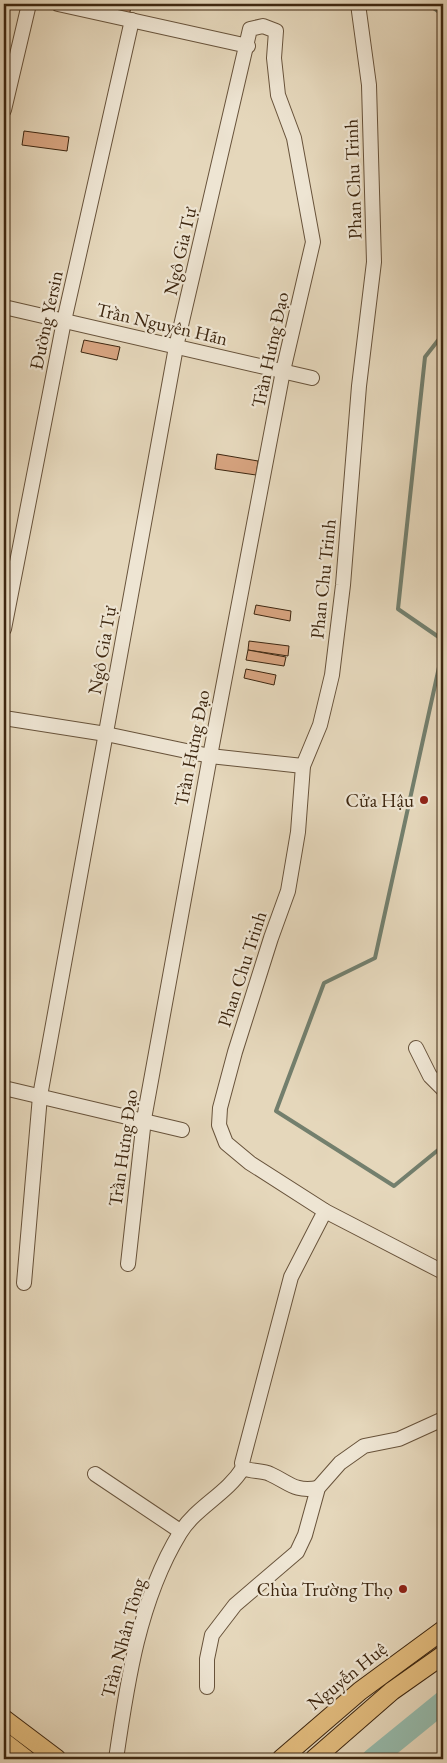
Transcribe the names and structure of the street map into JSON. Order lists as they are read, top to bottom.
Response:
{
  "streets": {
    "main road": ["Nguyễn Huệ"],
    "street": [
      "Phan Chu Trinh",
      "Ngô Gia Tự",
      "Đường Yersin",
      "Trần Nguyên Hãn",
      "Trần Hưng Đạo",
      "Trần Nhân Tông"
    ]
  },
  "crossings": [
    ["Phan Chu Trinh", "Trần Nhân Tông"],
    ["Ngô Gia Tự", "Trần Nguyên Hãn"],
    ["Ngô Gia Tự", "Trần Hưng Đạo"],
    ["Đường Yersin", "Trần Nguyên Hãn"],
    ["Trần Nguyên Hãn", "Trần Hưng Đạo"]
  ],
  "places": ["Cửa Hậu", "Chùa Trường Thọ"]
}
